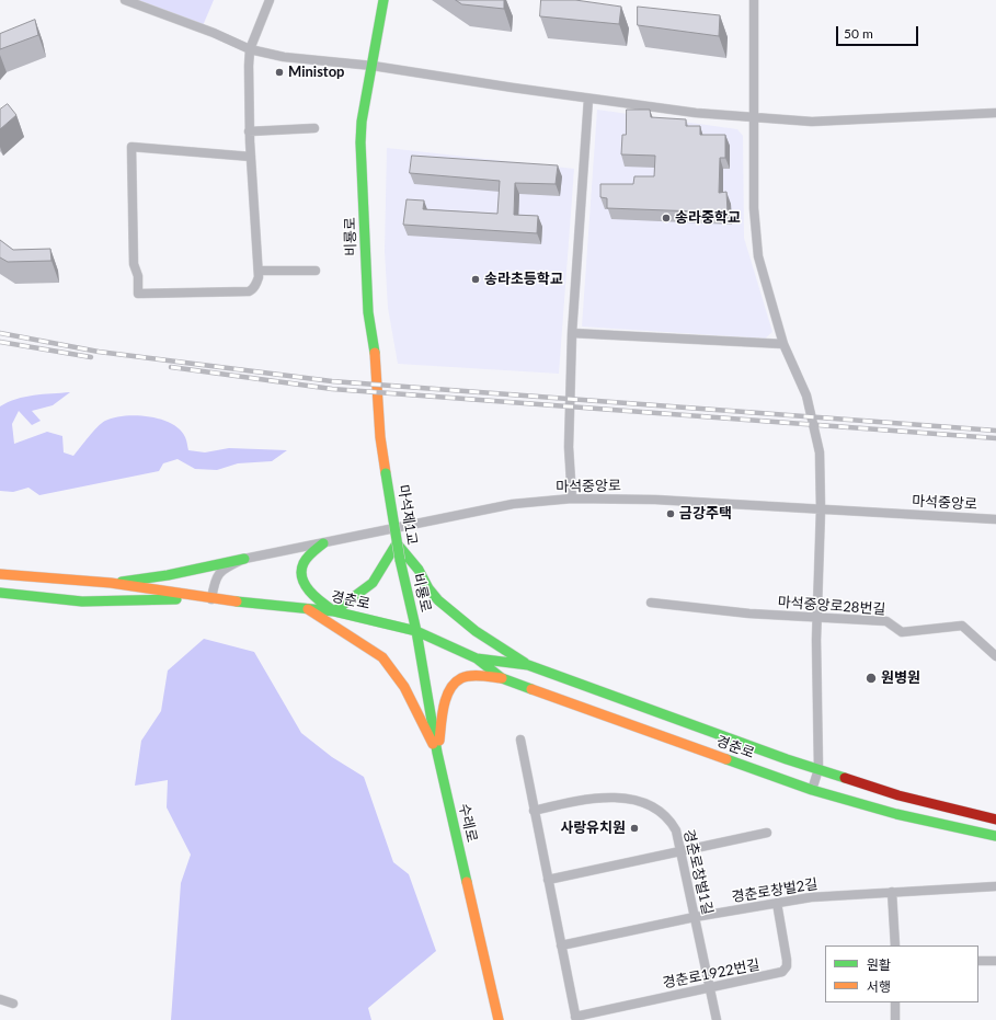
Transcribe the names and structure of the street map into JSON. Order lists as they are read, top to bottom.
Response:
{
  "streets": {
    "street": [
      "비룡로",
      "마석중앙로",
      "마석제1교",
      "경춘로",
      "마석중앙로28번길",
      "수레로",
      "경춘로창벌1길",
      "경춘로창벌2길",
      "경춘로1922번길"
    ]
  },
  "crossings": [
    ["비룡로", "마석제1교"],
    ["비룡로", "경춘로"],
    ["비룡로", "수레로"],
    ["마석중앙로", "경춘로"],
    ["경춘로", "수레로"],
    ["경춘로창벌1길", "경춘로창벌2길"],
    ["경춘로창벌1길", "경춘로1922번길"],
    ["경춘로창벌2길", "경춘로1922번길"]
  ],
  "places": [
    "Ministop",
    "송라중학교",
    "송라초등학교",
    "금강주택",
    "원병원",
    "사랑유치원"
  ],
  "legend": ["원활", "서행"],
  "scale_bar": "50 m"
}
